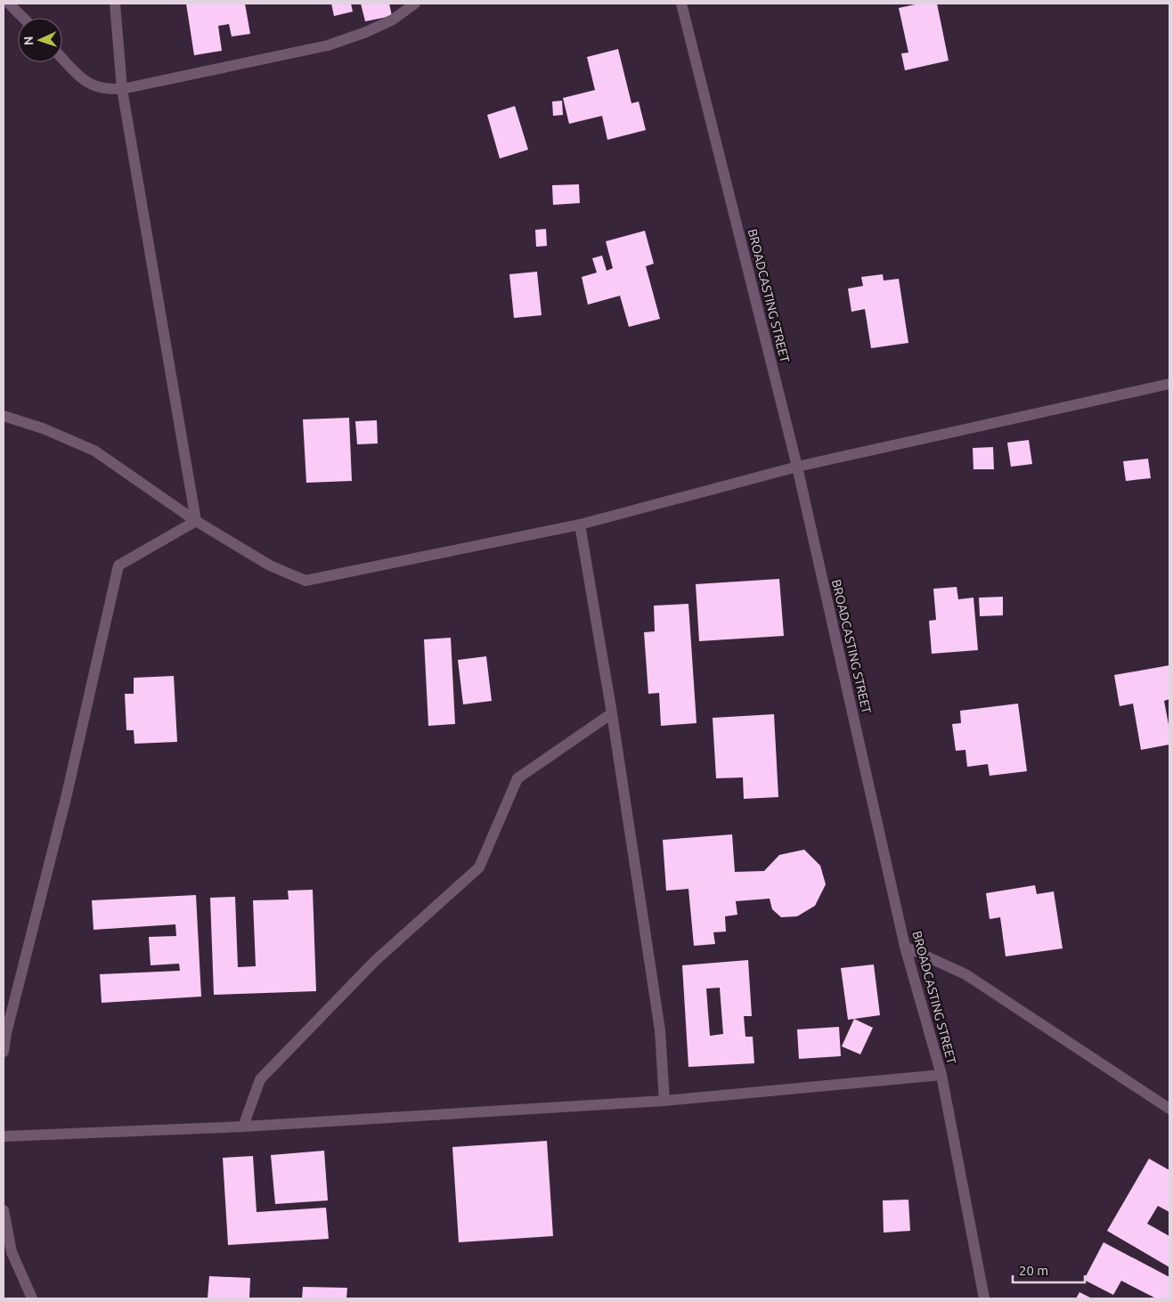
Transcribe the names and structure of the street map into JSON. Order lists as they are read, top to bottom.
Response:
{
  "streets": {
    "street": ["BROADCASTING STREET"]
  },
  "scale_bar": "20 m",
  "north": "left"
}
